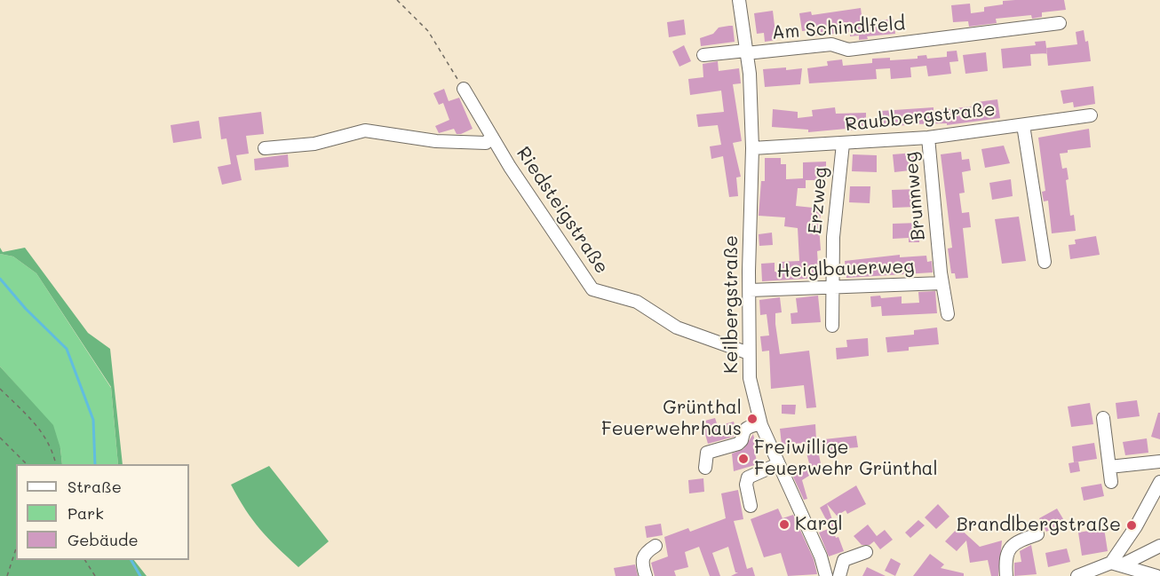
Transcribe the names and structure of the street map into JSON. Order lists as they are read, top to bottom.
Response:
{
  "streets": {
    "street": [
      "Am Schindlfeld",
      "Raubbergstraße",
      "Brunnweg",
      "Erzweg",
      "Riedsteigstraße",
      "Heiglbauerweg",
      "Keilbergstraße"
    ]
  },
  "crossings": [
    ["Am Schindlfeld", "Keilbergstraße"],
    ["Raubbergstraße", "Brunnweg"],
    ["Raubbergstraße", "Erzweg"],
    ["Raubbergstraße", "Keilbergstraße"],
    ["Brunnweg", "Heiglbauerweg"],
    ["Erzweg", "Heiglbauerweg"],
    ["Riedsteigstraße", "Keilbergstraße"],
    ["Heiglbauerweg", "Keilbergstraße"]
  ],
  "places": [
    "Grünthal Feuerwehrhaus",
    "Freiwillige Feuerwehr Grünthal",
    "Kargl",
    "Brandlbergstraße"
  ],
  "legend": ["Straße", "Park", "Gebäude"]
}
